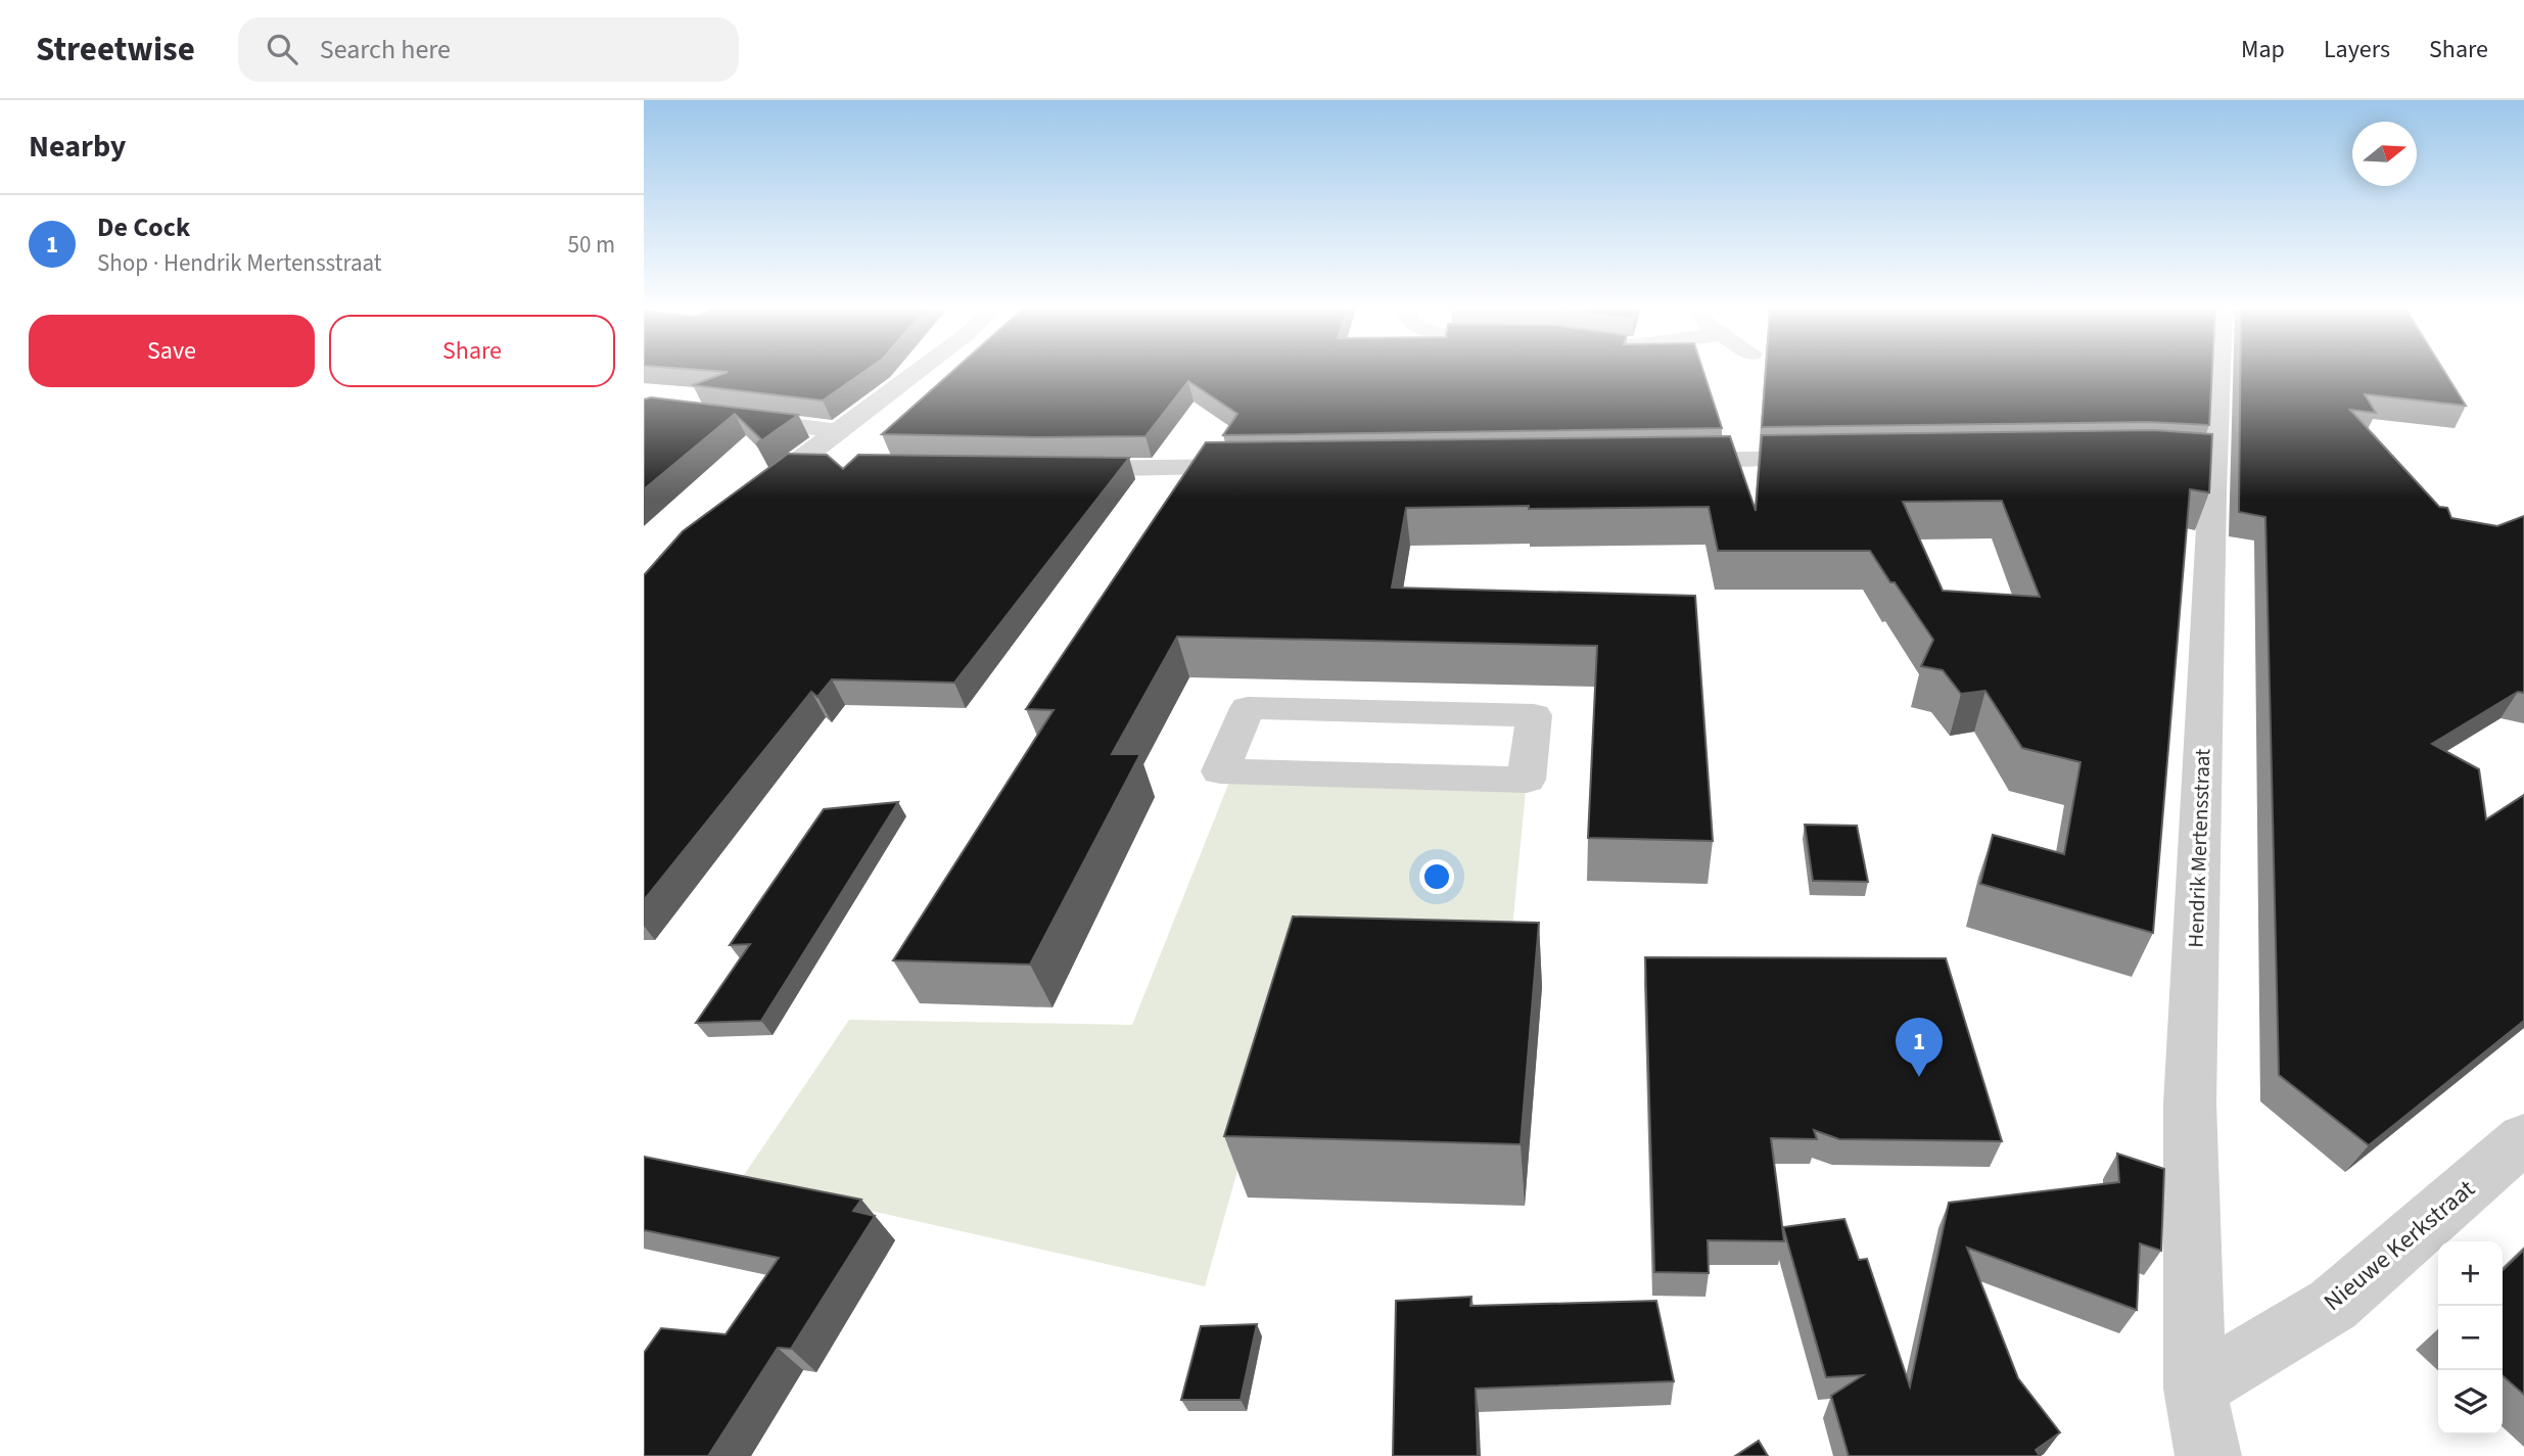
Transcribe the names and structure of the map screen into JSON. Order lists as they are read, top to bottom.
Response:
{
  "streets": {
    "street": ["Hendrik Mertensstraat", "Nieuwe Kerkstraat"]
  },
  "crossings": [
    ["Hendrik Mertensstraat", "Nieuwe Kerkstraat"]
  ],
  "north": "right",
  "page": {
    "header": "Streetwise",
    "search": "Search here",
    "nav": ["Map", "Layers", "Share"],
    "heading": "Nearby",
    "list": [
      {
        "mark": "1",
        "name": "De Cock",
        "note": "Shop · Hendrik Mertensstraat",
        "value": "50 m"
      }
    ],
    "buttons": ["Save", "Share"],
    "pins": "1",
    "map_buttons": ["+", "−"]
  }
}
